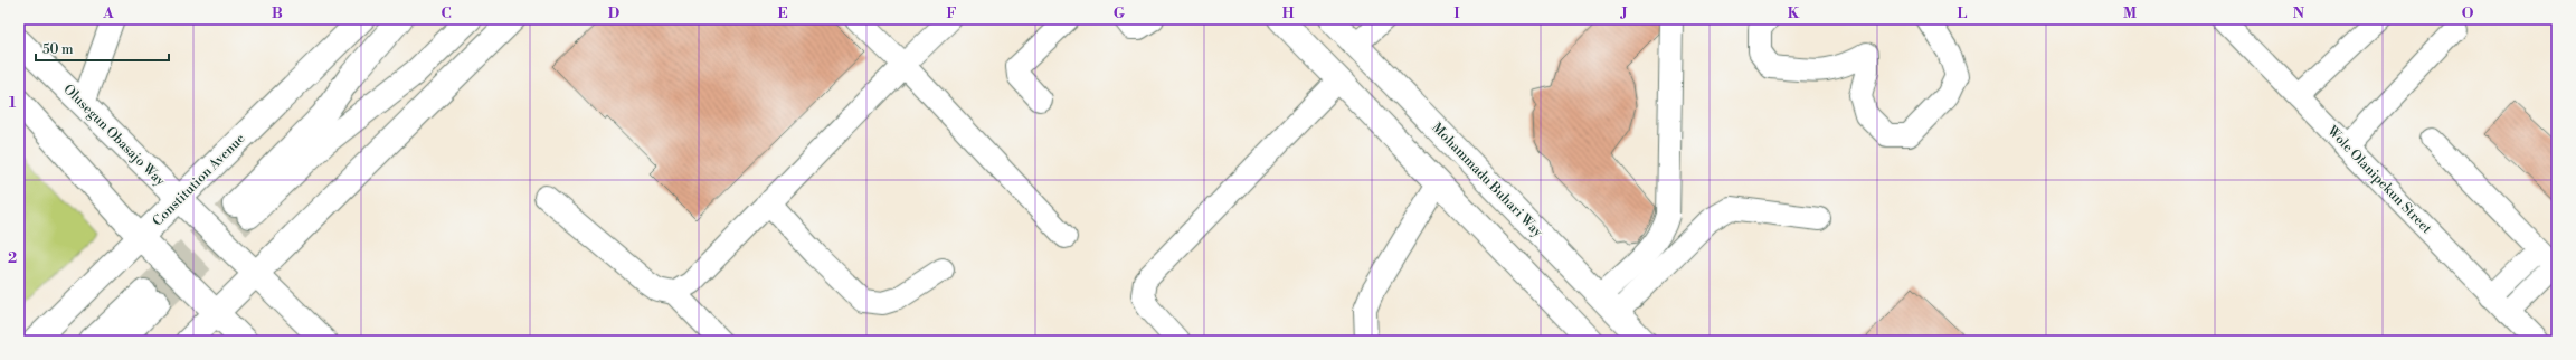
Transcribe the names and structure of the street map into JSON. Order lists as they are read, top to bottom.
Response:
{
  "streets": {
    "main road": ["Olusegun Obasajo Way", "Constitution Avenue", "Mohammadu Buhari Way"],
    "street": ["Wole Olanipekun Street"]
  },
  "crossings": [
    ["Olusegun Obasajo Way", "Constitution Avenue"]
  ],
  "scale_bar": "50 m",
  "grid": {
    "columns": [
      "A",
      "B",
      "C",
      "D",
      "E",
      "F",
      "G",
      "H",
      "I",
      "J",
      "K",
      "L",
      "M",
      "N",
      "O"
    ],
    "rows": ["1", "2"]
  }
}
